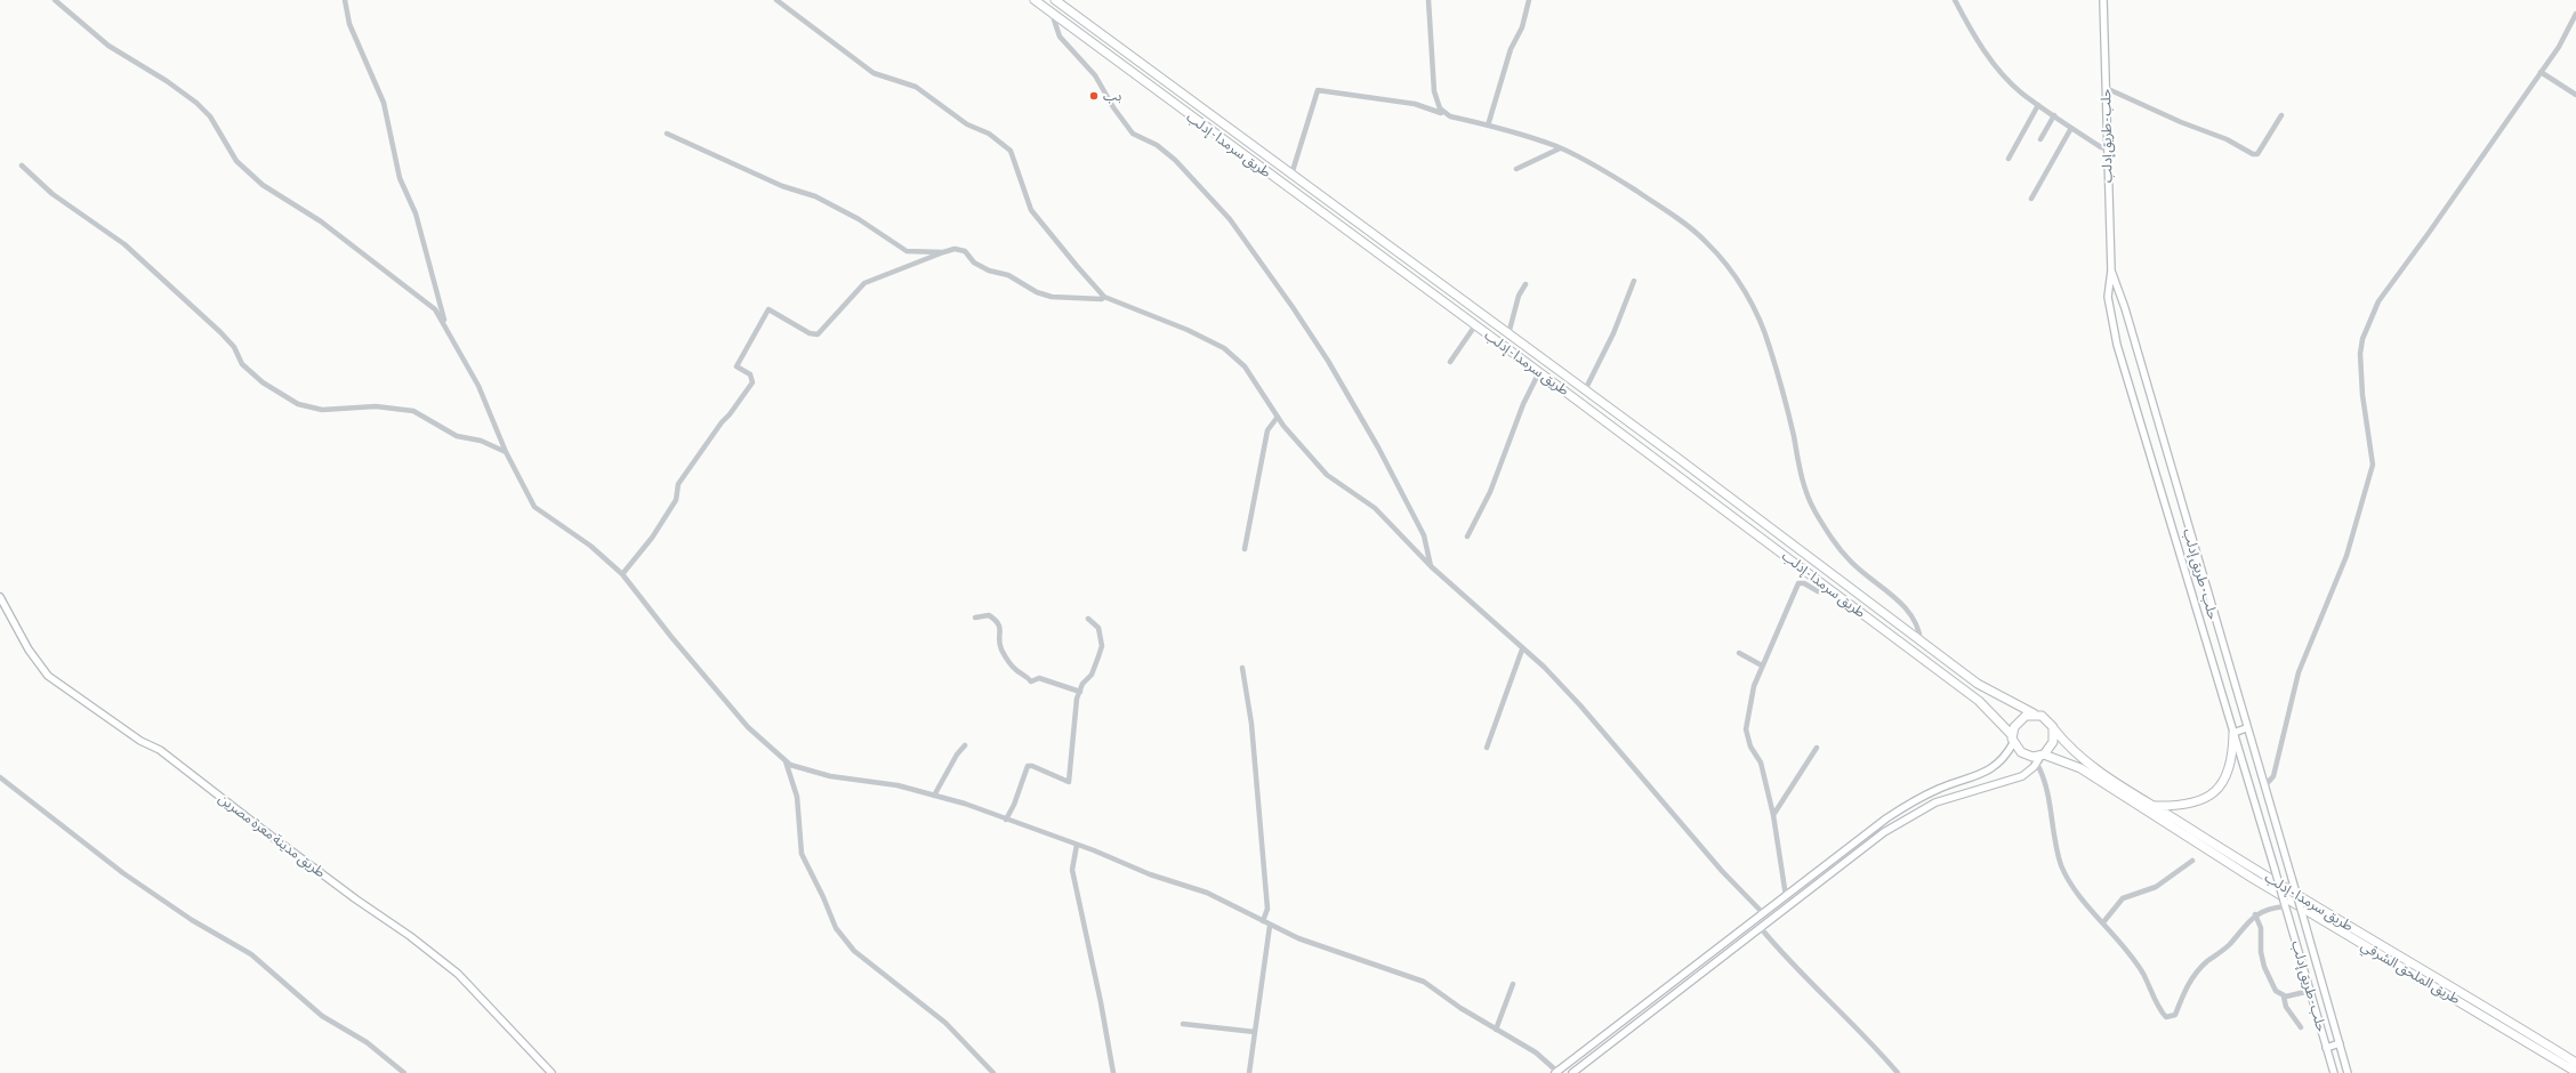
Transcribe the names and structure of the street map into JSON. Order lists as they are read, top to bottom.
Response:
{
  "streets": {
    "highway": ["طريق سرمدا - إدلب", "طريق الملحق الشرقي"],
    "main road": ["حلب - طريق إدلب", "طريق مدينة معرة مصرين"]
  },
  "crossings": [
    ["طريق سرمدا - إدلب", "طريق الملحق الشرقي"]
  ],
  "places": ["بب"]
}
